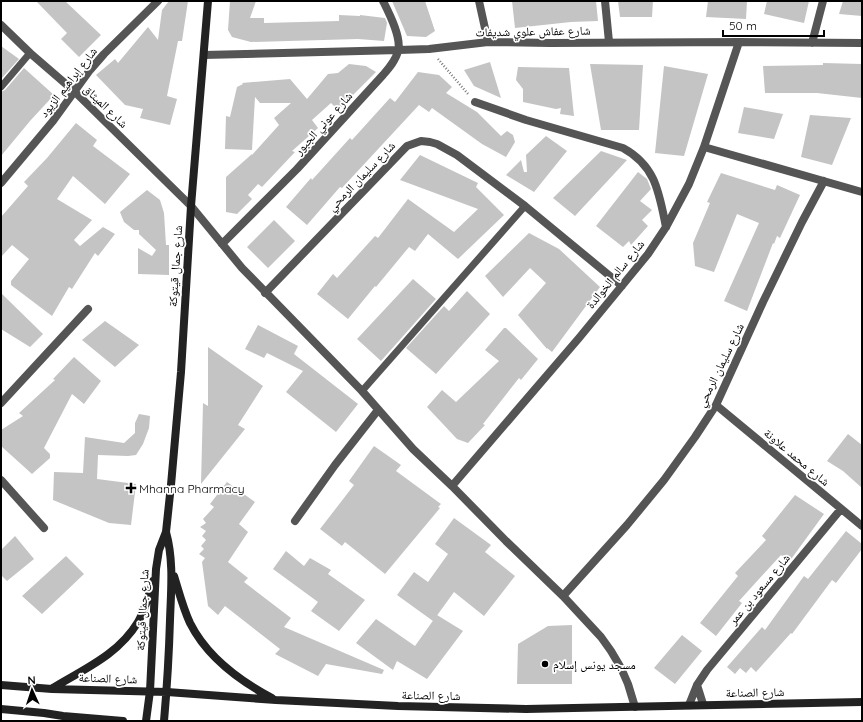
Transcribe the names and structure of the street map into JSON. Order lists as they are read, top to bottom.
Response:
{
  "streets": {
    "main road": ["شارع جمال قيتوكة", "شارع الصناعة"],
    "street": [
      "شارع عفاش علوي شديفات",
      "شارع إبراهيم الزيود",
      "شارع الميثاق",
      "شارع عوني الجبور",
      "شارع سليمان الرمحي",
      "شارع سالم الخوالدة",
      "شارع محمد علاونة",
      "شارع مسعود بن عمر"
    ]
  },
  "crossings": [
    ["شارع عفاش علوي شديفات", "شارع عوني الجبور"],
    ["شارع عفاش علوي شديفات", "شارع جمال قيتوكة"],
    ["شارع عفاش علوي شديفات", "شارع سالم الخوالدة"],
    ["شارع إبراهيم الزيود", "شارع الميثاق"],
    ["شارع الميثاق", "شارع جمال قيتوكة"],
    ["شارع سليمان الرمحي", "شارع سالم الخوالدة"],
    ["شارع سليمان الرمحي", "شارع محمد علاونة"],
    ["شارع جمال قيتوكة", "شارع الصناعة"],
    ["شارع محمد علاونة", "شارع مسعود بن عمر"],
    ["شارع مسعود بن عمر", "شارع الصناعة"]
  ],
  "places": {
    "health": ["Mhanna Pharmacy"],
    "other": ["مسجد يونس إسلام"]
  },
  "scale_bar": "50 m",
  "north": "top"
}
